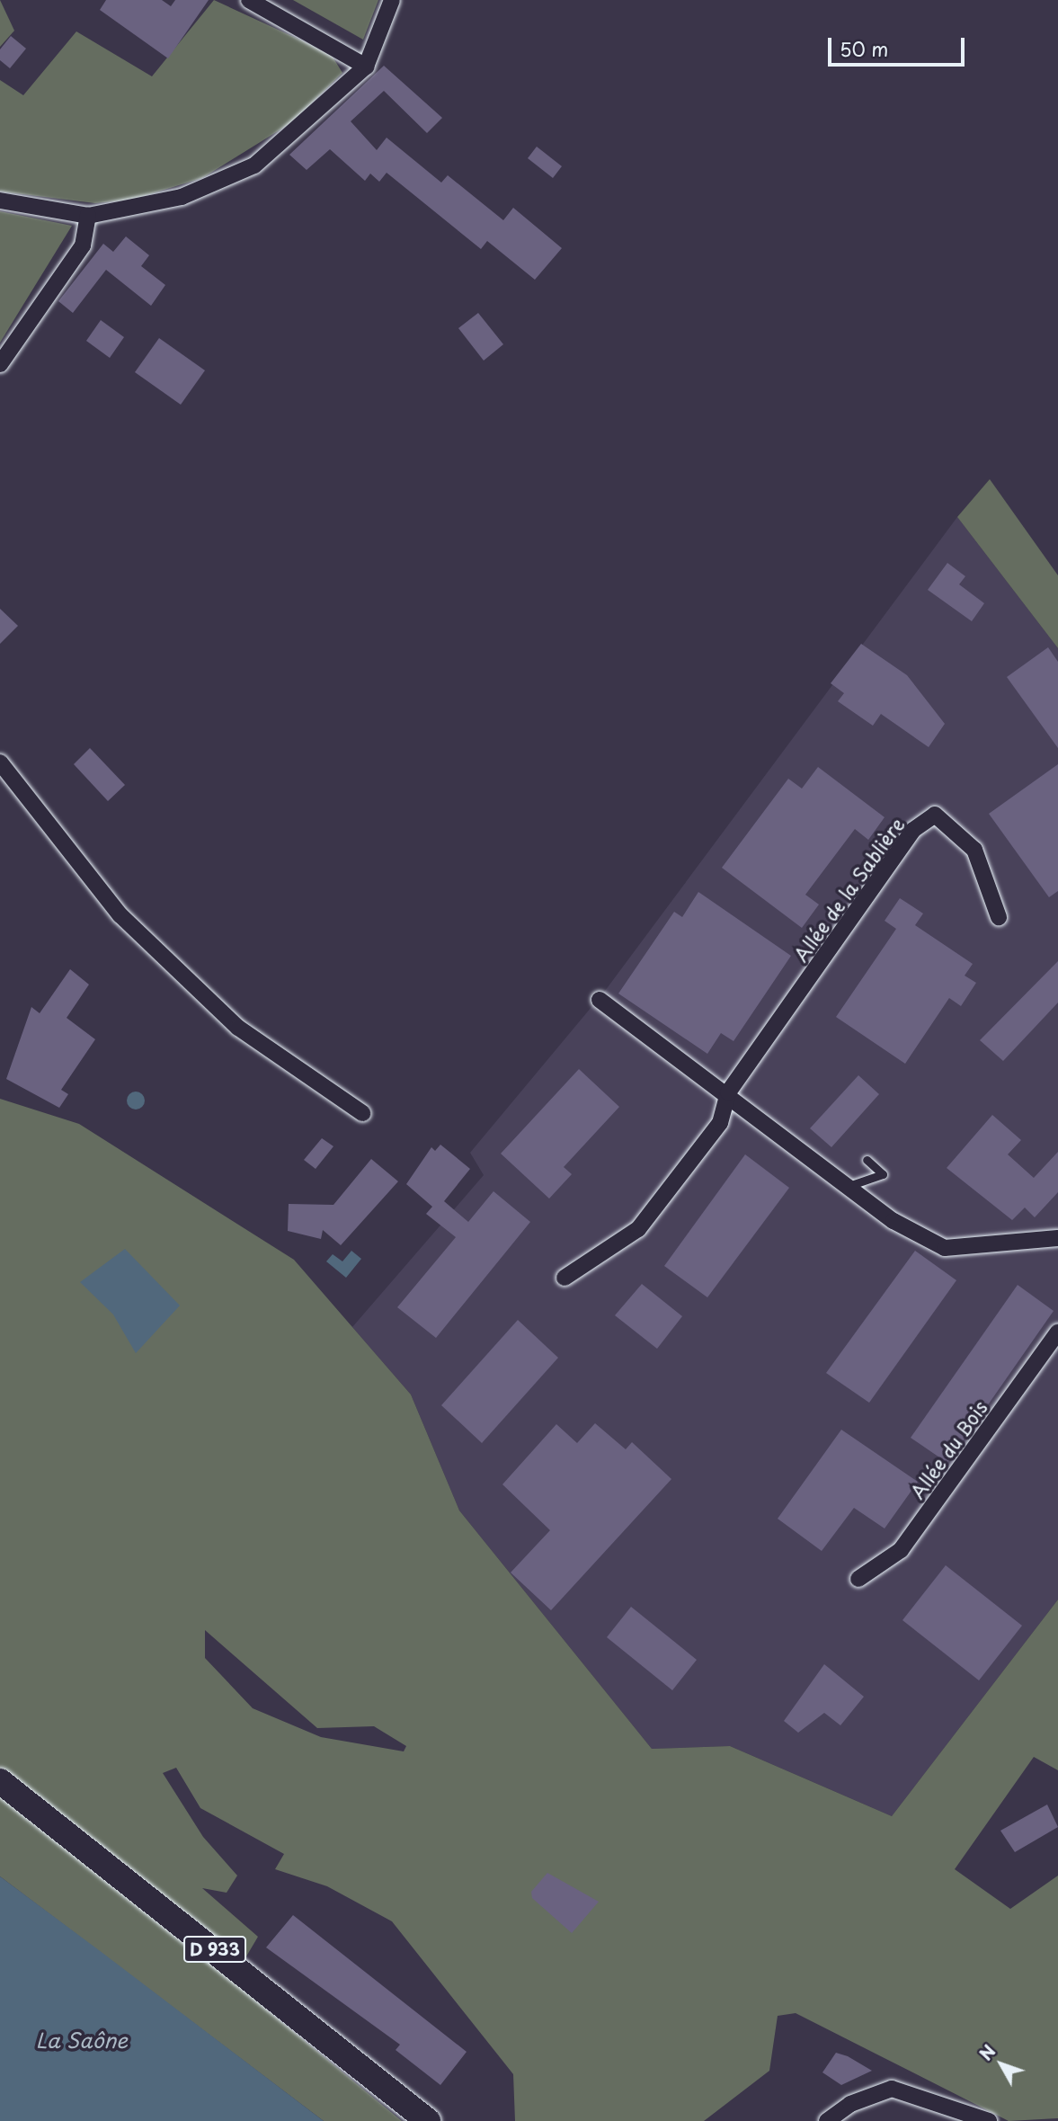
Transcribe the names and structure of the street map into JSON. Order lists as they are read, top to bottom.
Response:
{
  "streets": {
    "main road": ["D 933"],
    "street": ["Allée de la Sablière", "Allée du Bois"]
  },
  "water": ["La Saône"],
  "scale_bar": "50 m",
  "north": "top left"
}
